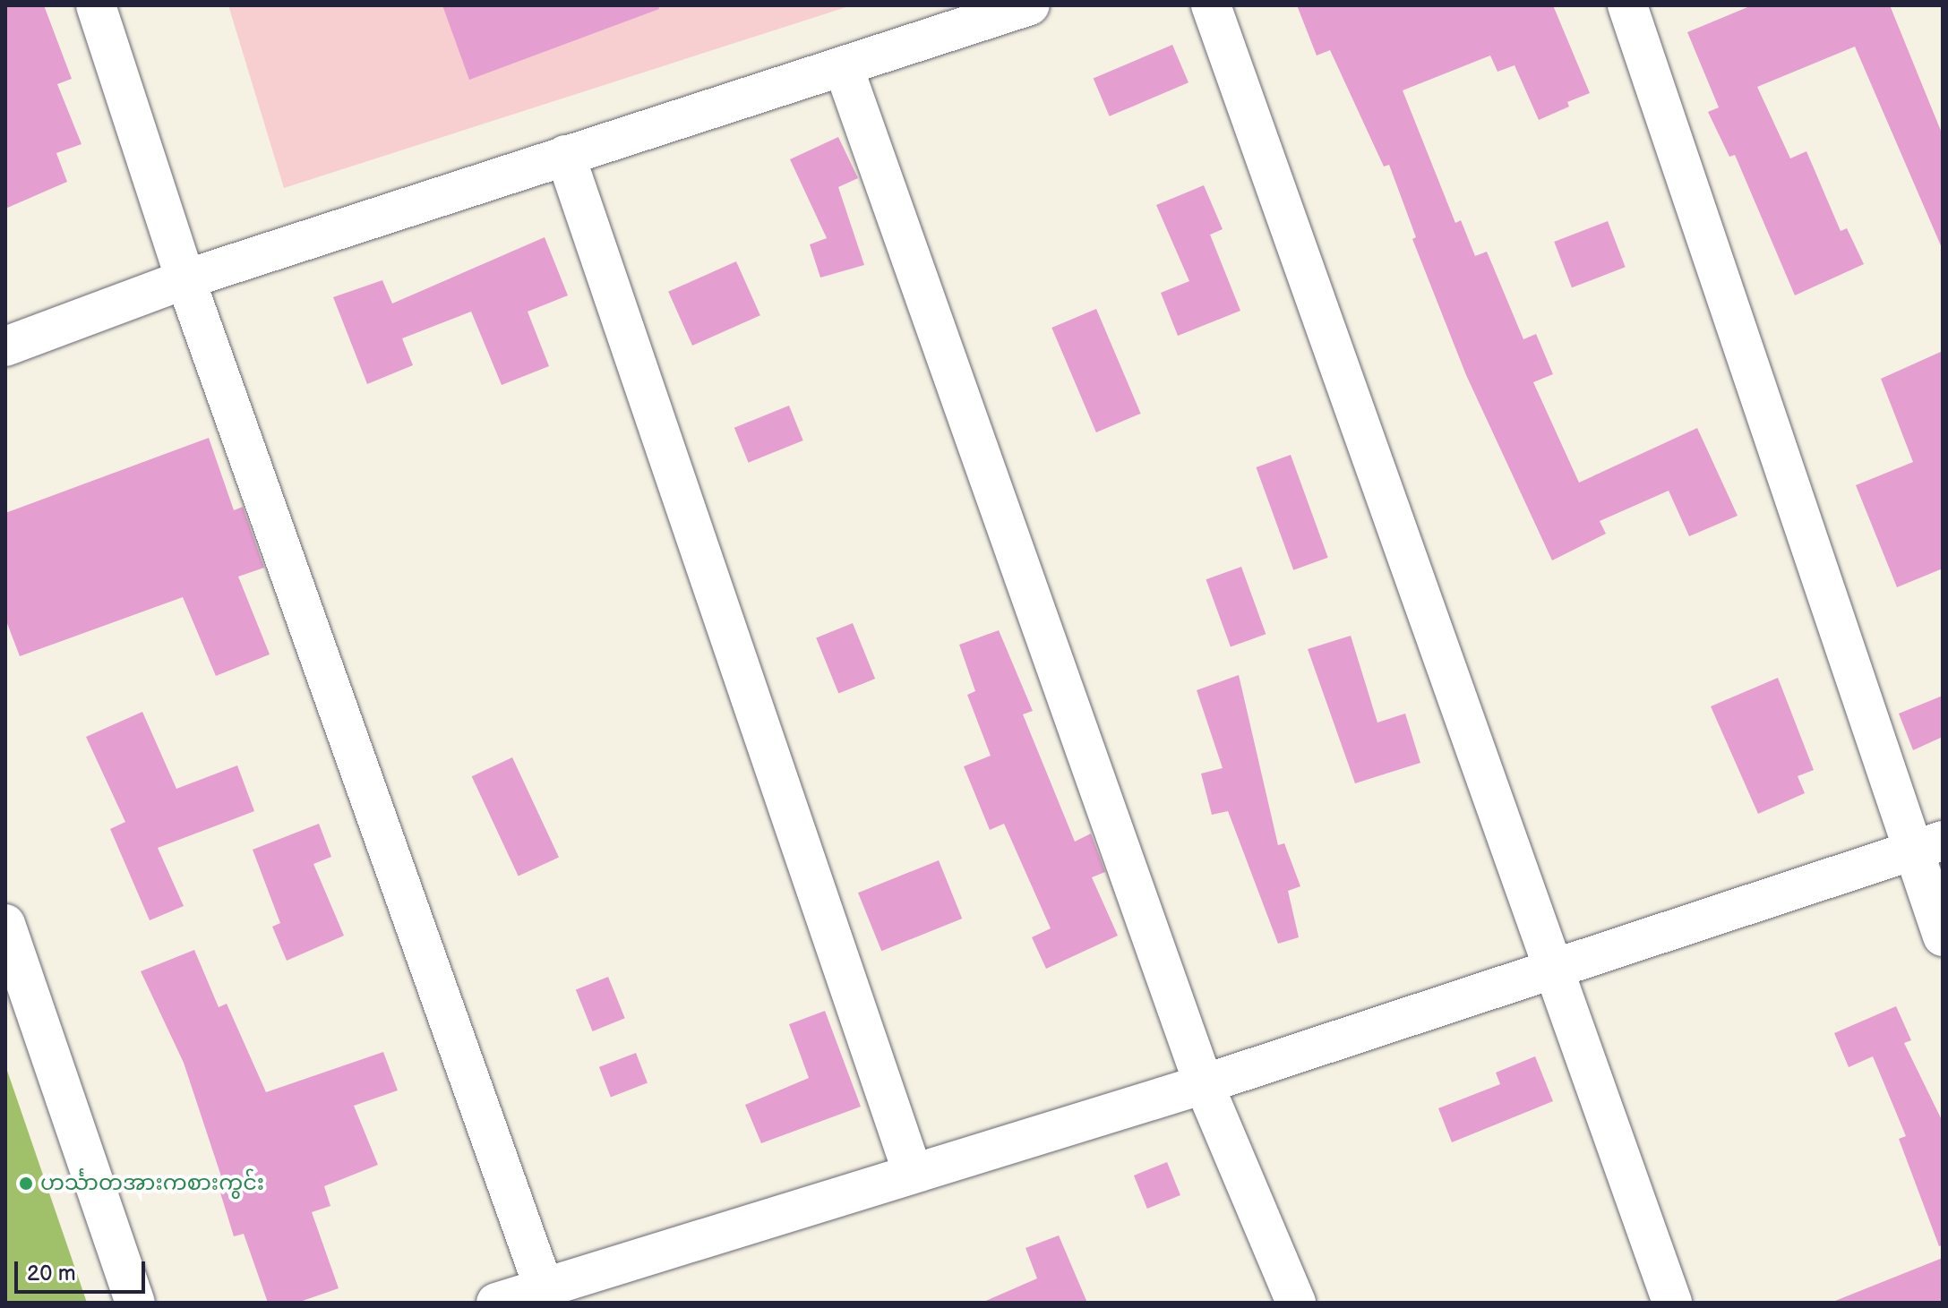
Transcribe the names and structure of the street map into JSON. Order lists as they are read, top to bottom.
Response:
{
  "places": ["ဟင်္သာတအားကစားကွင်း"],
  "scale_bar": "20 m"
}
